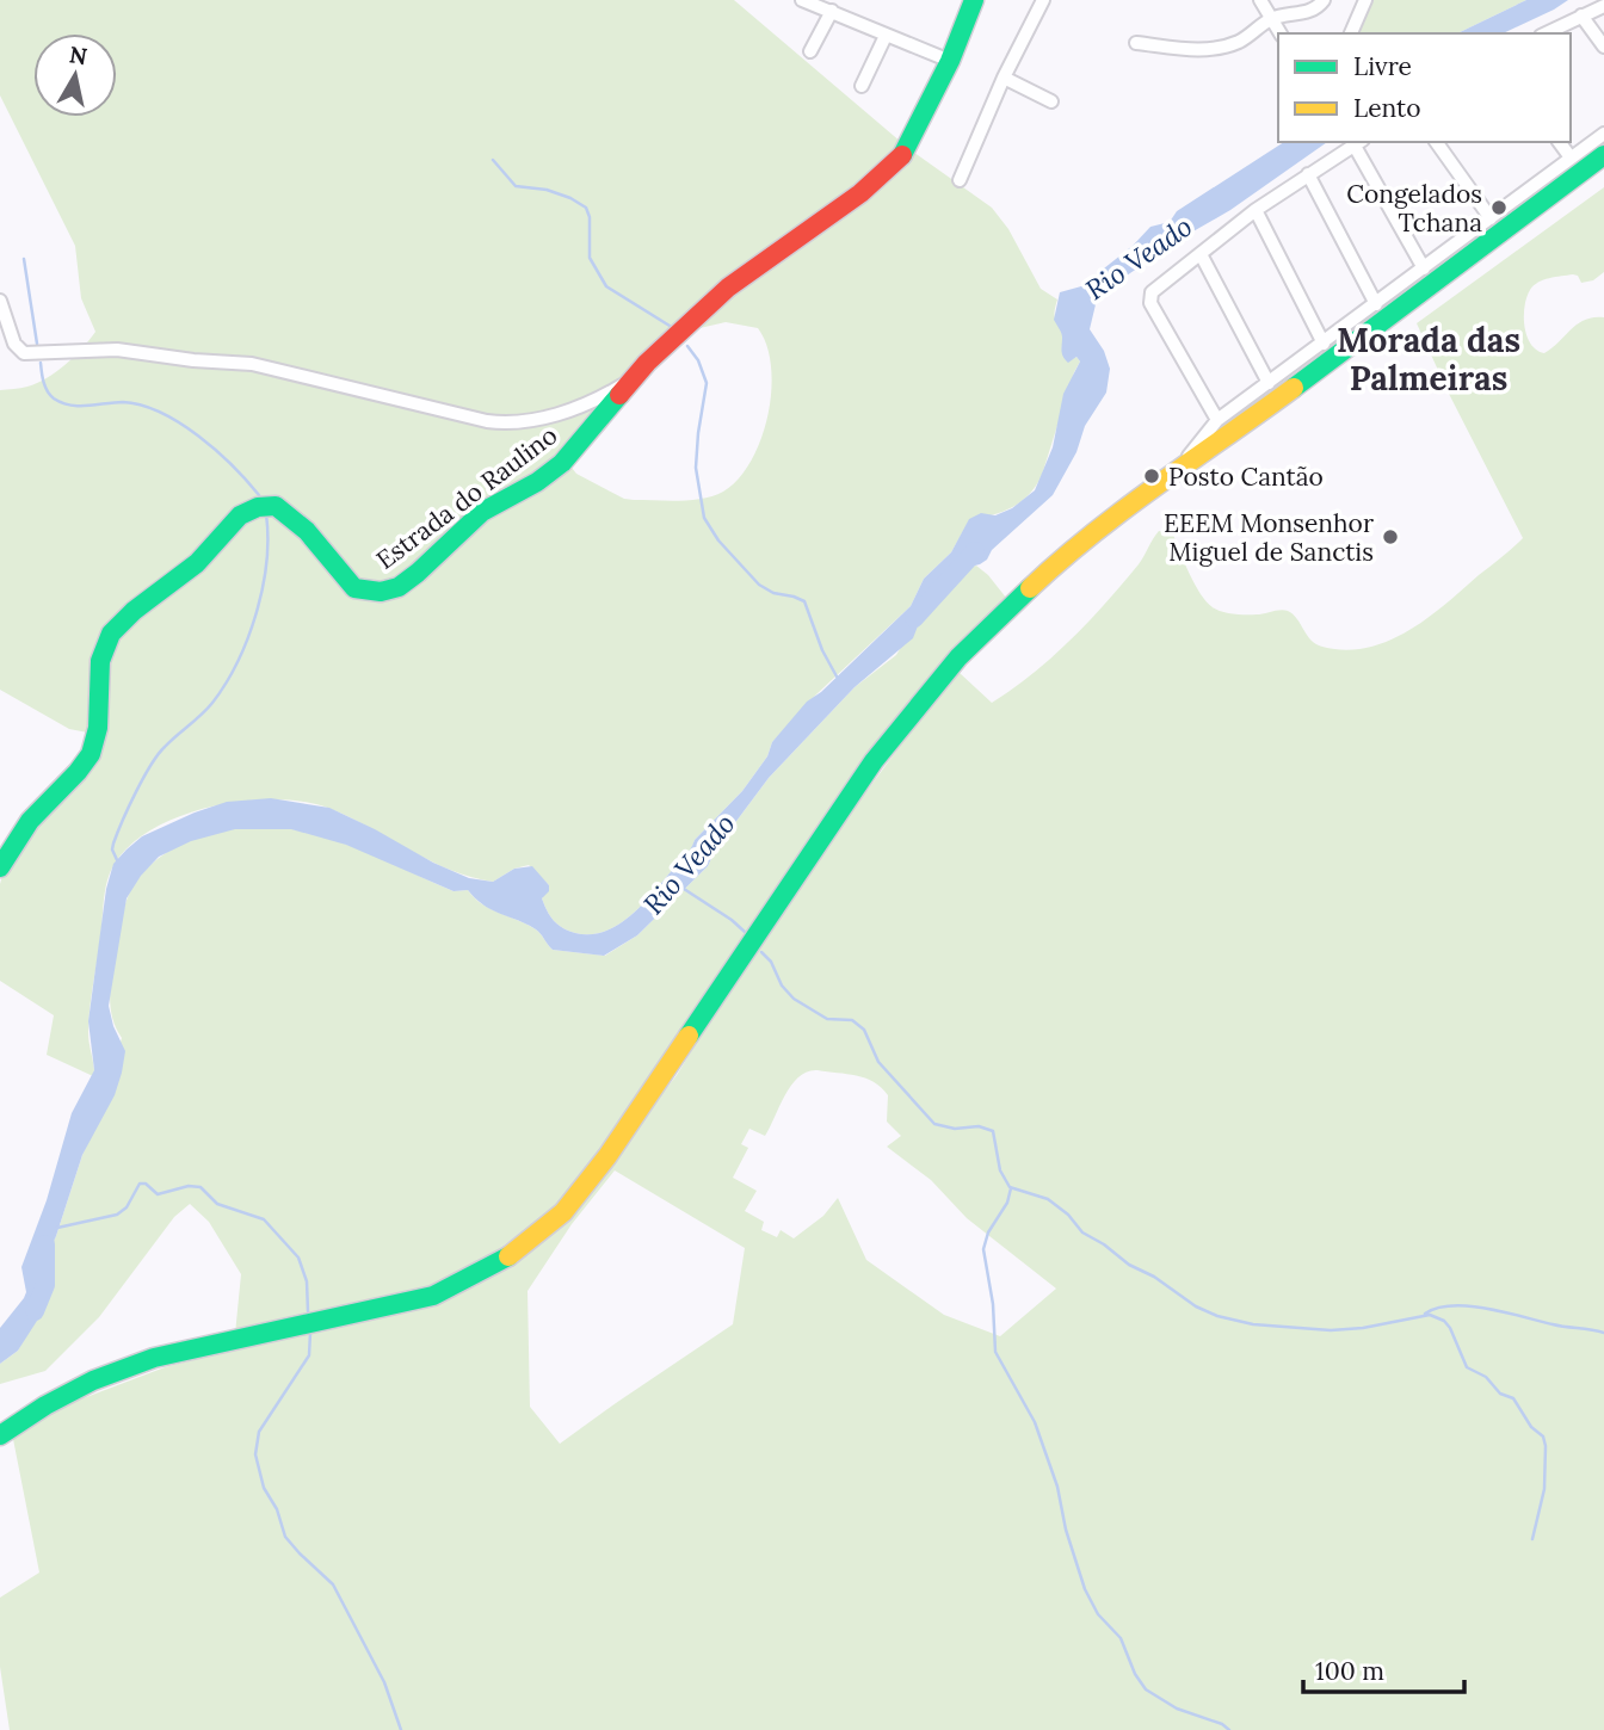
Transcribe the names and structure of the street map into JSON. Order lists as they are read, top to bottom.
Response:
{
  "streets": {
    "main road": ["Estrada do Raulino"]
  },
  "districts": ["Morada das Palmeiras"],
  "water": ["Rio Veado"],
  "places": ["Congelados Tchana", "Posto Cantão", "EEEM Monsenhor Miguel de Sanctis"],
  "legend": ["Livre", "Lento"],
  "scale_bar": "100 m",
  "north": "top"
}
